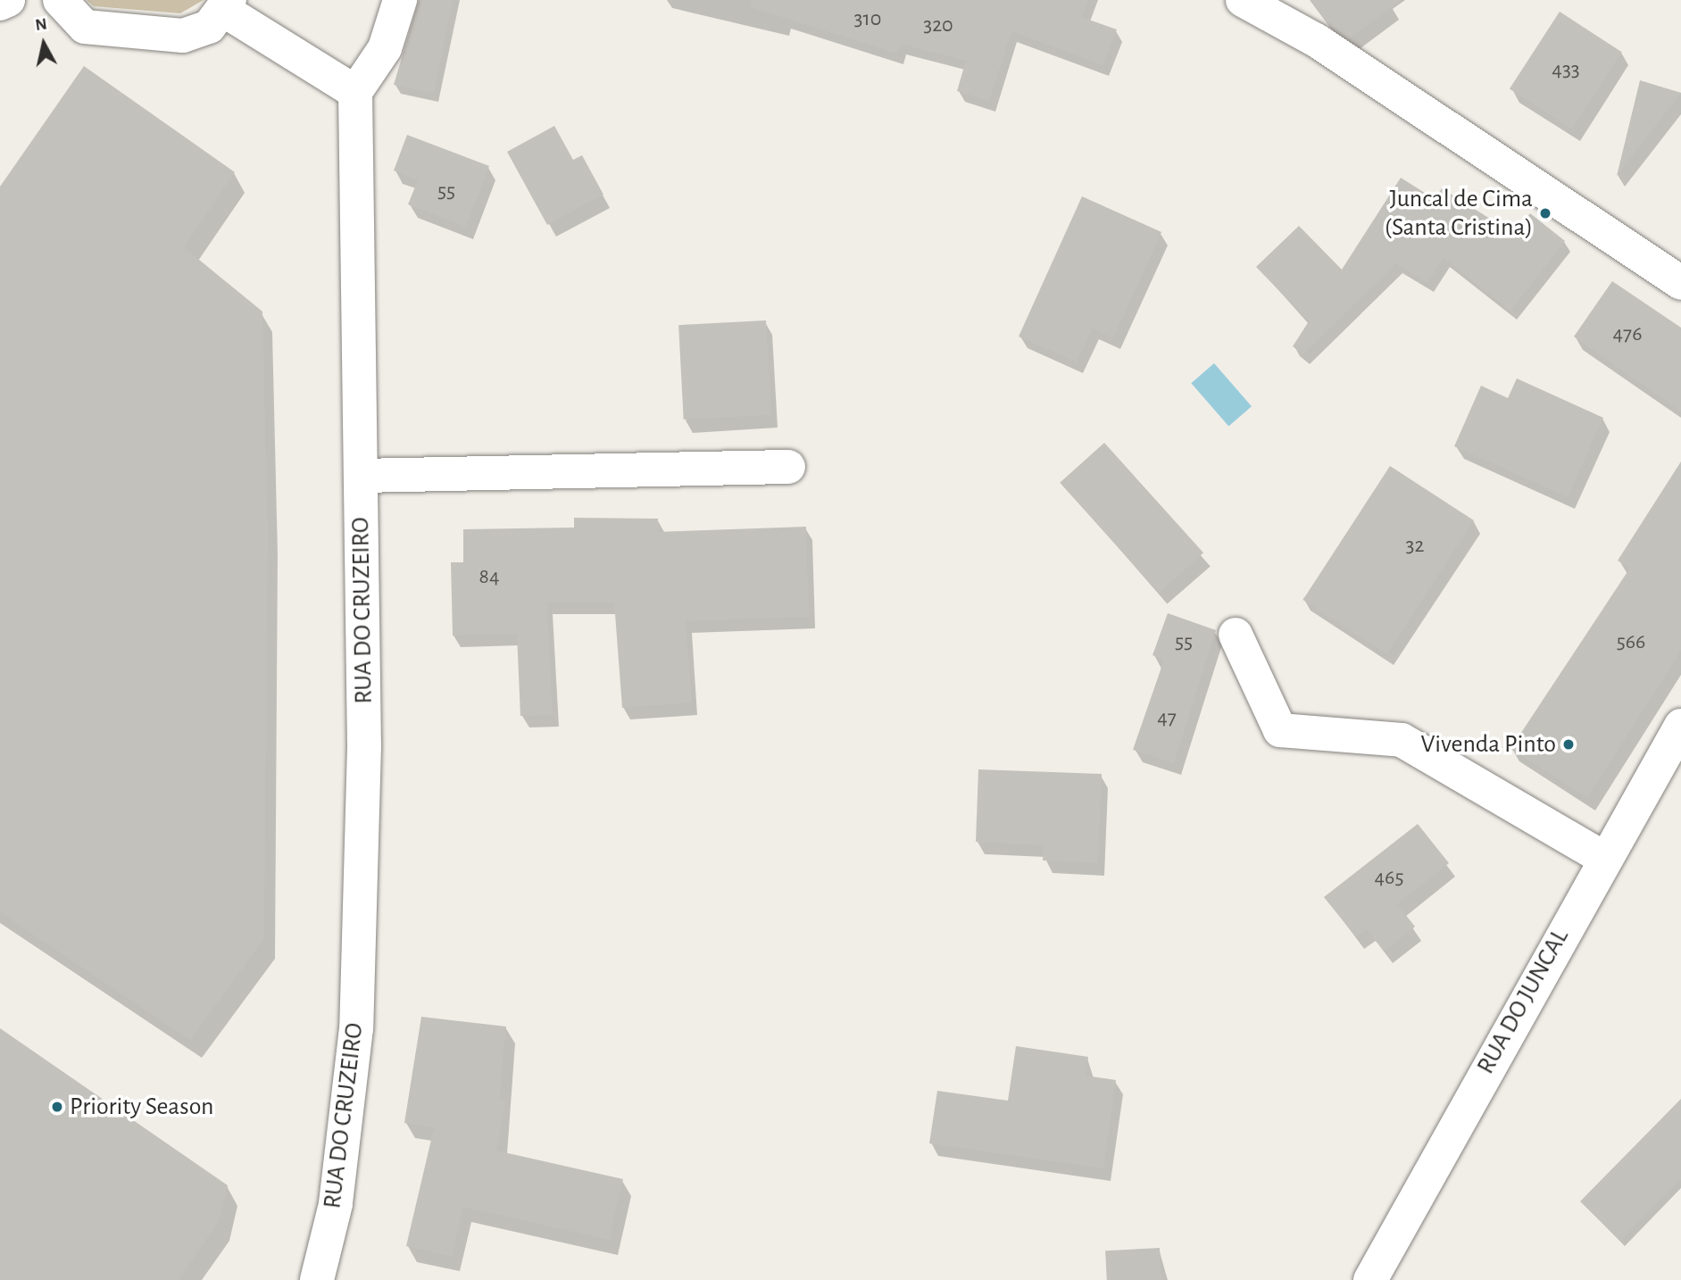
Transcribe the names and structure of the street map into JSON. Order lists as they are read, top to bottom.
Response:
{
  "streets": {
    "street": ["RUA DO CRUZEIRO", "RUA DO JUNCAL"]
  },
  "places": ["Juncal de Cima (Santa Cristina)", "Vivenda Pinto", "Priority Season"],
  "house_numbers": [
    "310",
    "320",
    "433",
    "55",
    "476",
    "32",
    "84",
    "55",
    "566",
    "47",
    "465"
  ],
  "north": "top"
}
